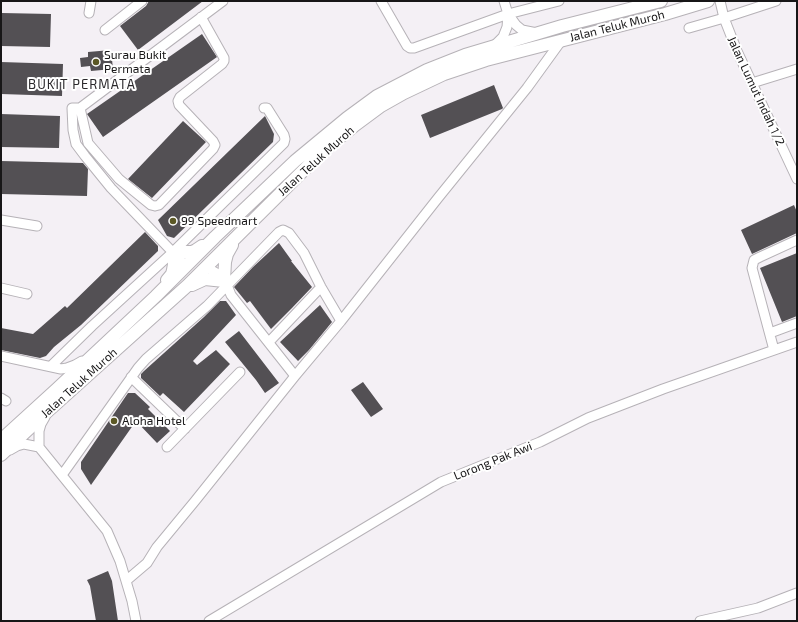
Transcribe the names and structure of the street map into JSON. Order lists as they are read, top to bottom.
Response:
{
  "streets": {
    "main road": ["Jalan Teluk Muroh"],
    "street": ["Jalan Lumut Indah 1/2", "Lorong Pak Awi"]
  },
  "districts": ["BUKIT PERMATA"],
  "places": ["Surau Bukit Permata", "99 Speedmart", "Aloha Hotel"]
}
